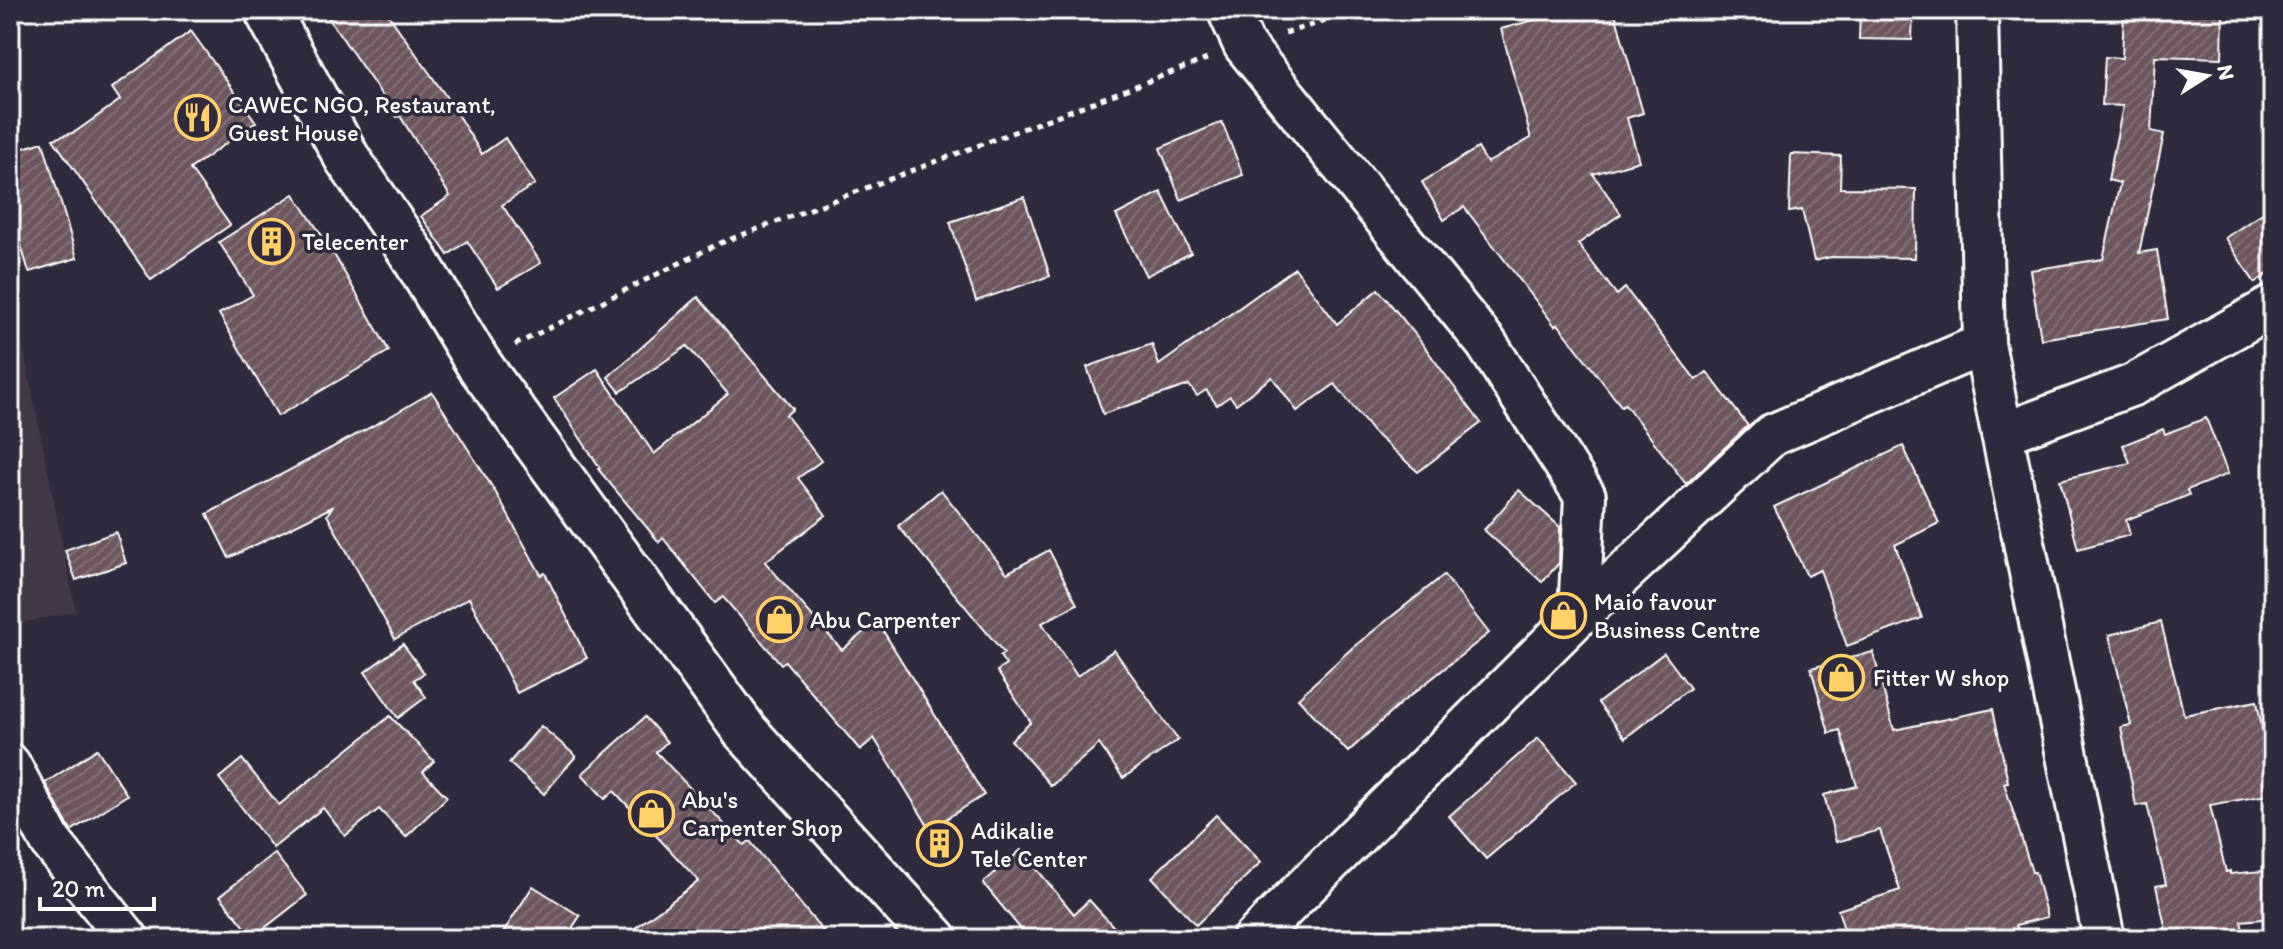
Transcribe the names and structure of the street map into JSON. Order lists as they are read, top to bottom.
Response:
{
  "places": {
    "restaurant": ["CAWEC NGO, Restaurant, Guest House"],
    "building": ["Telecenter", "Adikalie Tele Center"],
    "shop": [
      "Maio favour Business Centre",
      "Abu Carpenter",
      "Fitter W shop",
      "Abu's Carpenter Shop"
    ]
  },
  "scale_bar": "20 m",
  "north": "right"
}
